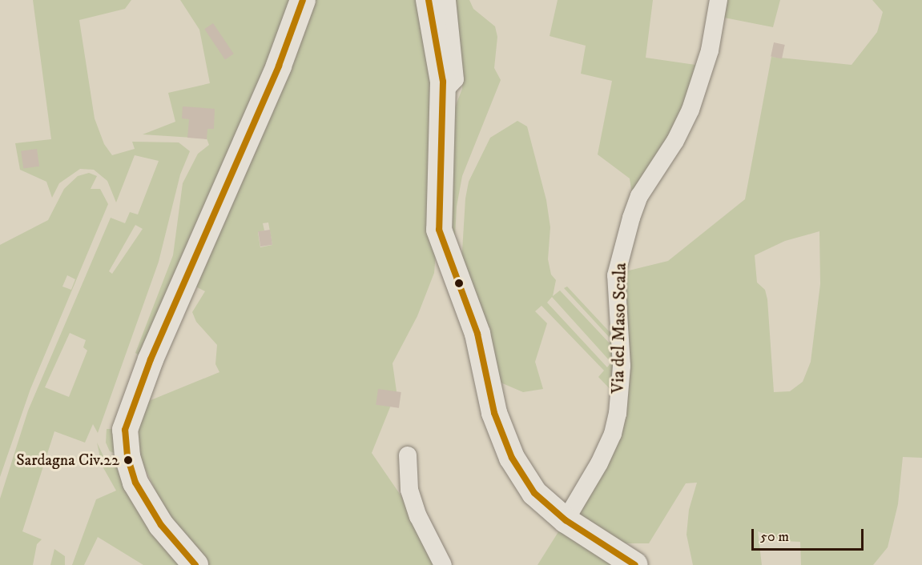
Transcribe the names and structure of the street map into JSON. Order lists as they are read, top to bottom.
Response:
{
  "streets": {
    "street": ["Via del Maso Scala"]
  },
  "places": ["Sardagna Civ.22"],
  "scale_bar": "50 m"
}
